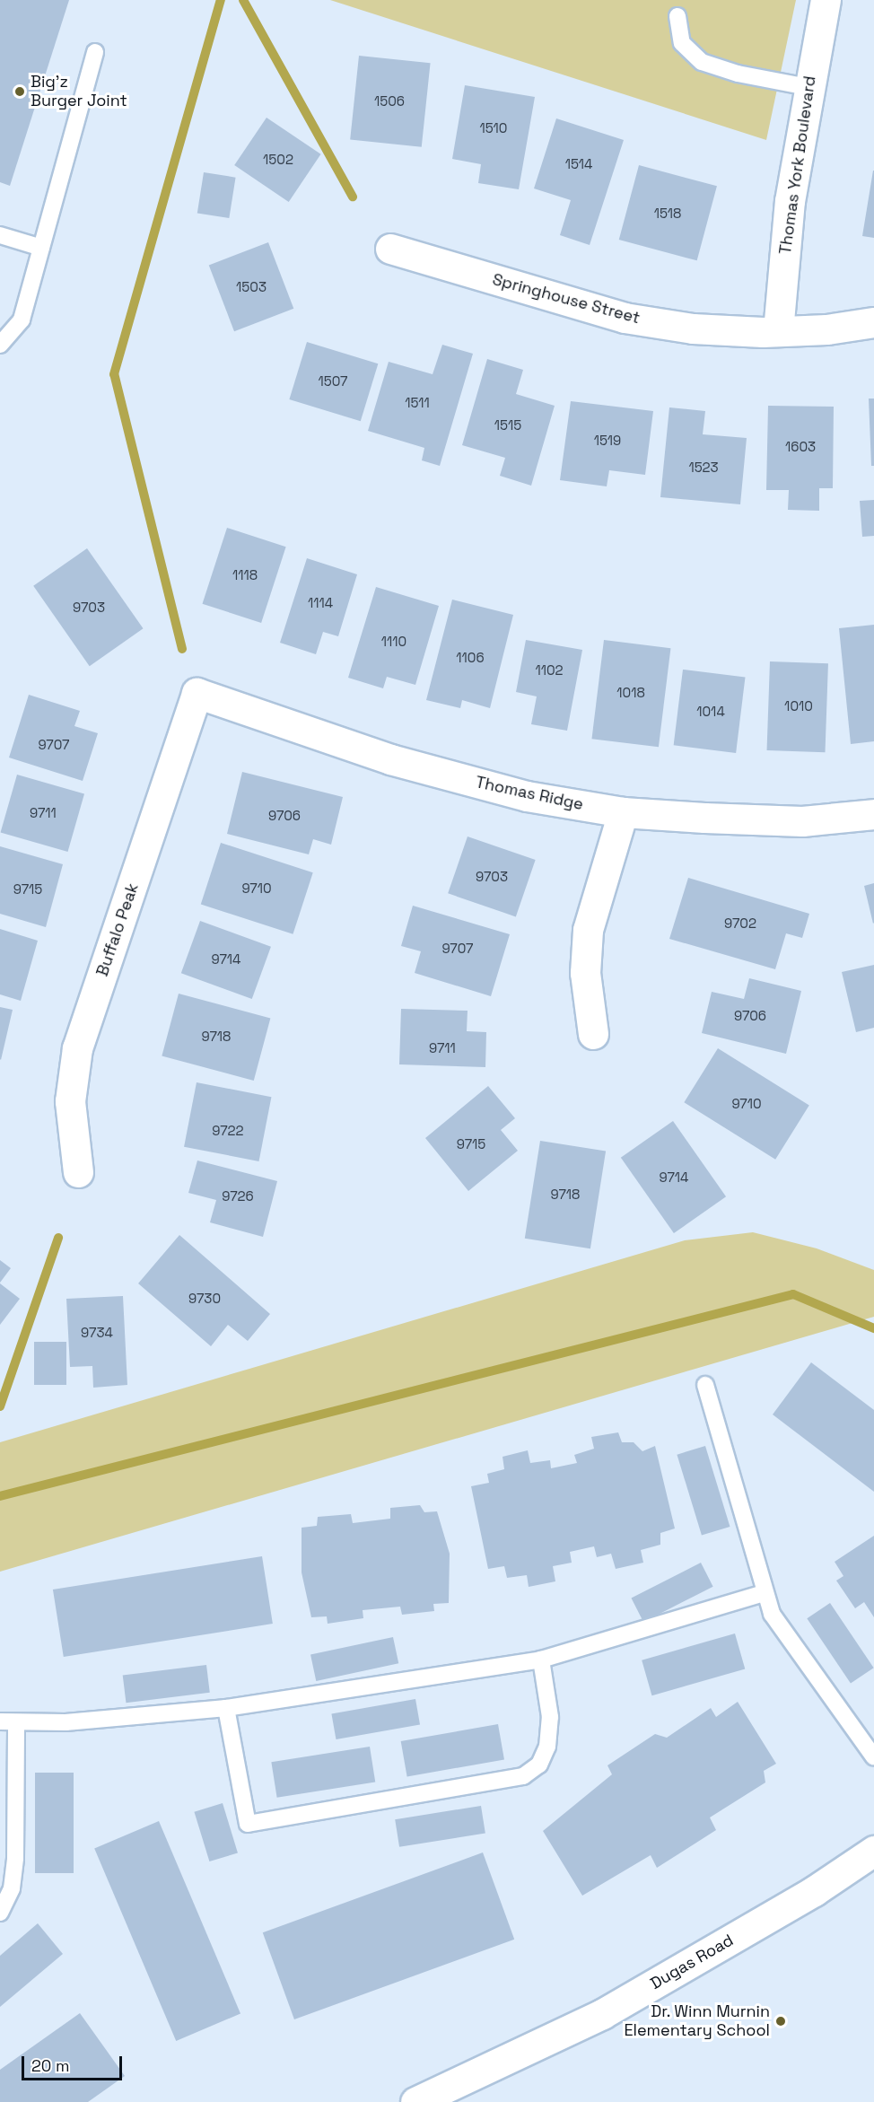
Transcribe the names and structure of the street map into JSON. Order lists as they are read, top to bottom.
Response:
{
  "streets": {
    "street": [
      "Thomas York Boulevard",
      "Springhouse Street",
      "Thomas Ridge",
      "Buffalo Peak",
      "Dugas Road"
    ]
  },
  "crossings": [
    ["Thomas York Boulevard", "Springhouse Street"],
    ["Thomas Ridge", "Buffalo Peak"]
  ],
  "places": ["Big'z Burger Joint", "Dr. Winn Murnin Elementary School"],
  "house_numbers": [
    "1506",
    "1510",
    "1502",
    "1514",
    "1518",
    "1503",
    "1507",
    "1511",
    "1515",
    "1519",
    "1603",
    "1523",
    "1118",
    "1114",
    "9703",
    "1110",
    "1106",
    "1102",
    "1018",
    "1010",
    "1014",
    "9707",
    "9711",
    "9706",
    "9703",
    "9710",
    "9715",
    "9702",
    "9707",
    "9714",
    "9706",
    "9718",
    "9711",
    "9710",
    "9722",
    "9715",
    "9714",
    "9718",
    "9726",
    "9730",
    "9734"
  ],
  "scale_bar": "20 m"
}
